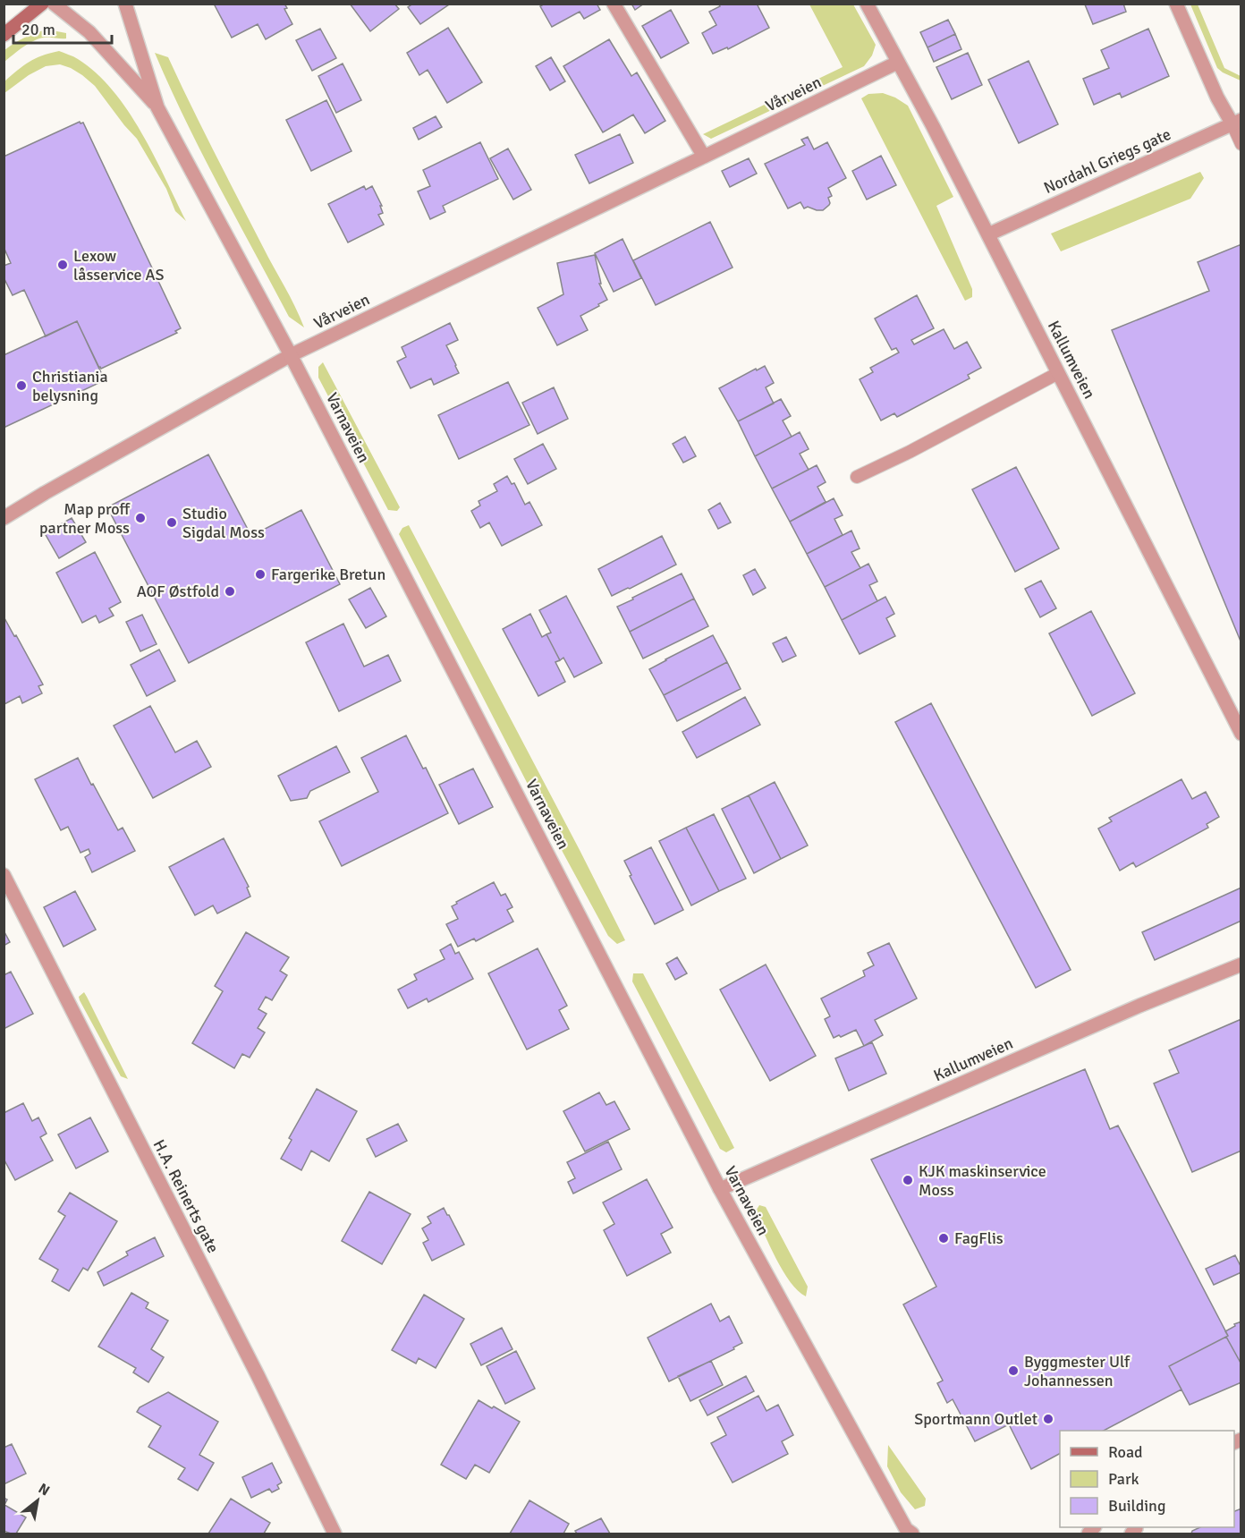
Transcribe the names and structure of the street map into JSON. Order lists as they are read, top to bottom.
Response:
{
  "streets": {
    "street": [
      "Vårveien",
      "Nordahl Griegs gate",
      "Kallumveien",
      "Varnaveien",
      "H.A. Reinerts gate"
    ]
  },
  "crossings": [
    ["Vårveien", "Kallumveien"],
    ["Vårveien", "Varnaveien"],
    ["Nordahl Griegs gate", "Kallumveien"],
    ["Kallumveien", "Varnaveien"]
  ],
  "places": [
    "Lexow låsservice AS",
    "Christiania belysning",
    "Map proff partner Moss",
    "Studio Sigdal Moss",
    "Fargerike Bretun",
    "AOF Østfold",
    "KJK maskinservice Moss",
    "FagFlis",
    "Byggmester Ulf Johannessen",
    "Sportmann Outlet"
  ],
  "legend": ["Road", "Park", "Building"],
  "scale_bar": "20 m",
  "north": "top right"
}
